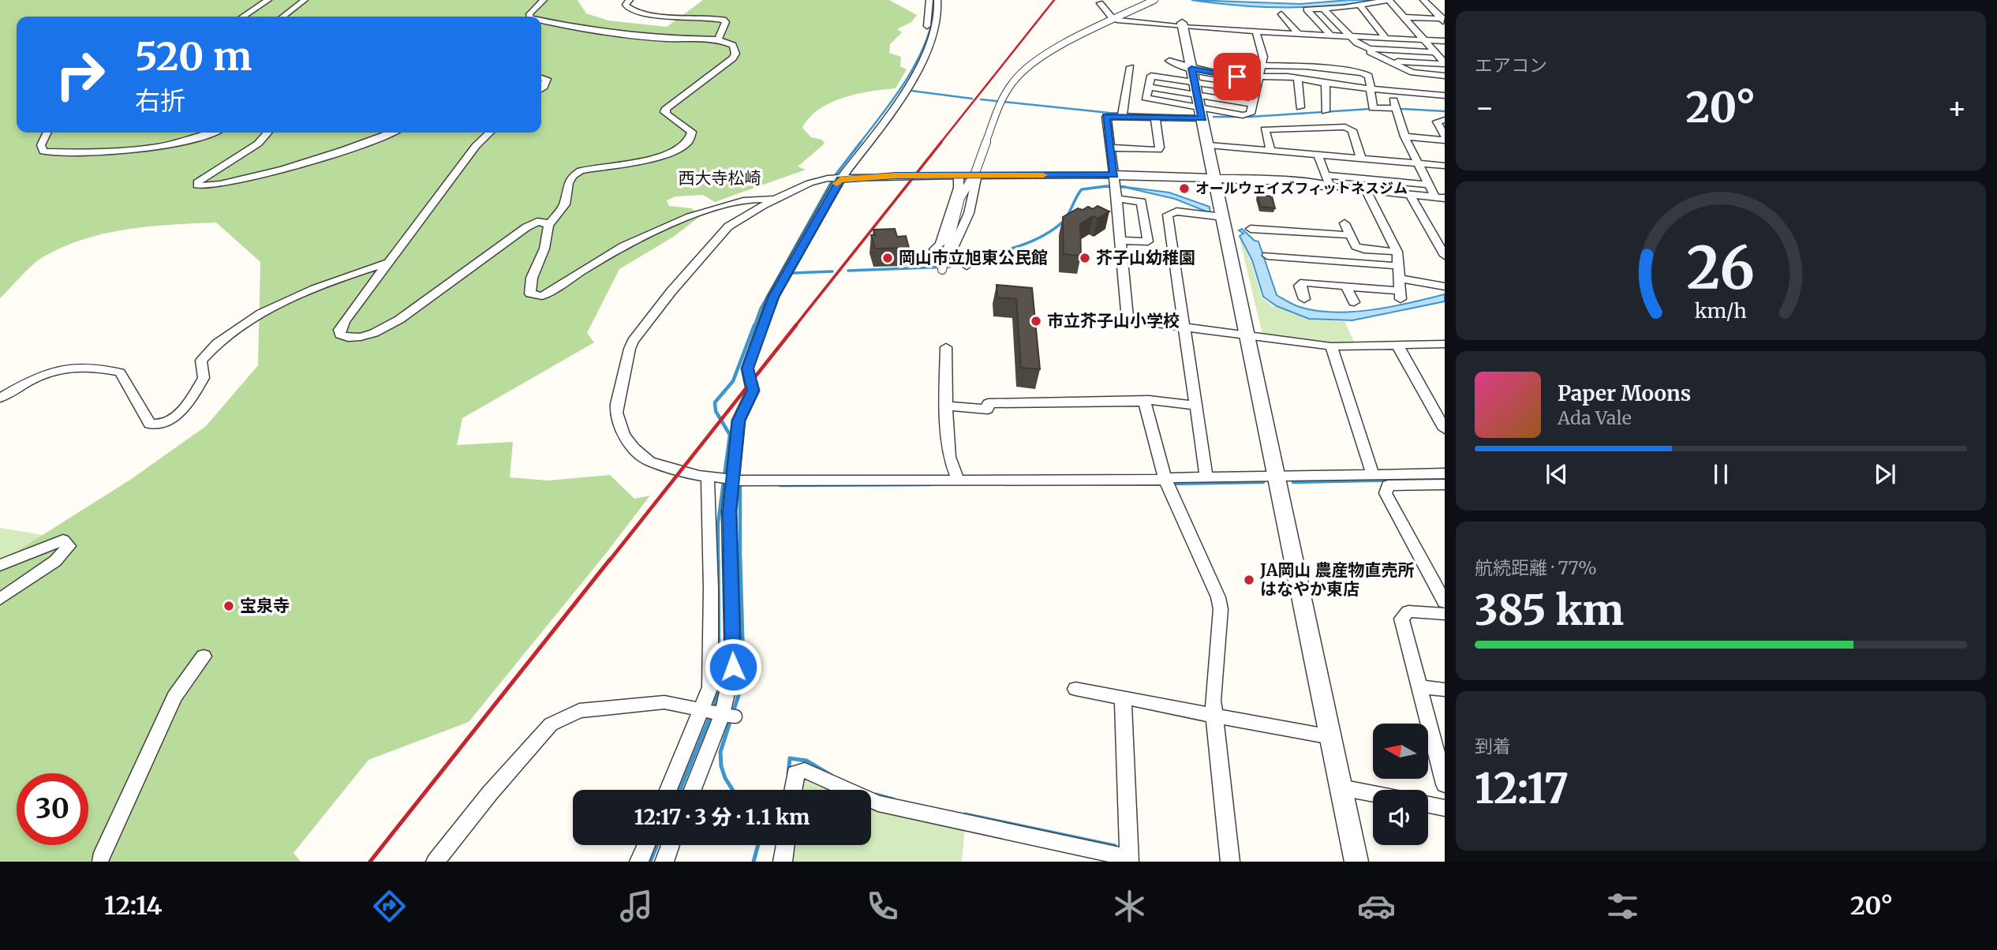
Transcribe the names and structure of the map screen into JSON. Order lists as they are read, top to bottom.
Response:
{
  "districts": ["西大寺松崎"],
  "places": [
    "オールウェイズフィットネスジム",
    "岡山市立旭東公民館",
    "芥子山幼稚園",
    "市立芥子山小学校",
    "JA岡山 農産物直売所 はなやか東店",
    "宝泉寺"
  ],
  "north": "left",
  "page": {
    "tile": [
      "エアコン",
      ["航続距離 · 77%", "385 km"],
      ["到着", "12:17"]
    ],
    "turn": ["520 m", "右折"],
    "heat": ["−", "20°", "+"],
    "song": ["Paper Moons", "Ada Vale"],
    "limit": "30",
    "trip": "12:17 · 3 分 · 1.1 km",
    "tabs": ["12:14", "20°"],
    "gauge": ["26", "km/h"]
  }
}
